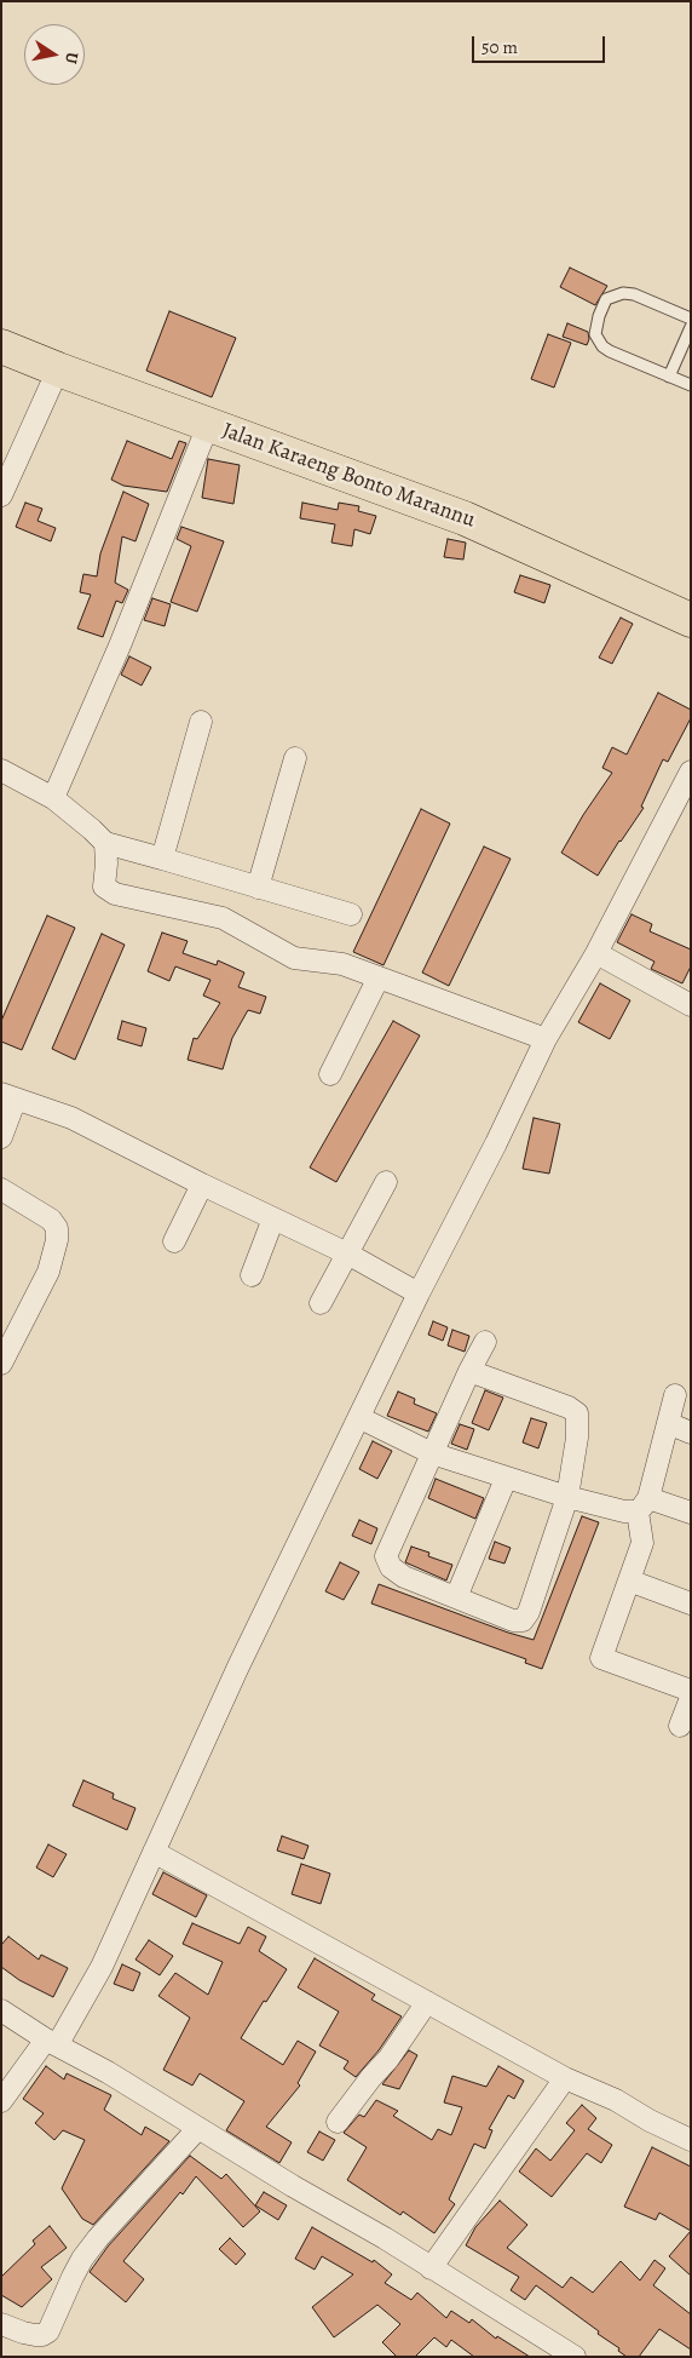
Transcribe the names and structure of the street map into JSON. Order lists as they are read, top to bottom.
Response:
{
  "streets": {
    "main road": ["Jalan Karaeng Bonto Marannu"]
  },
  "scale_bar": "50 m",
  "north": "right"
}
